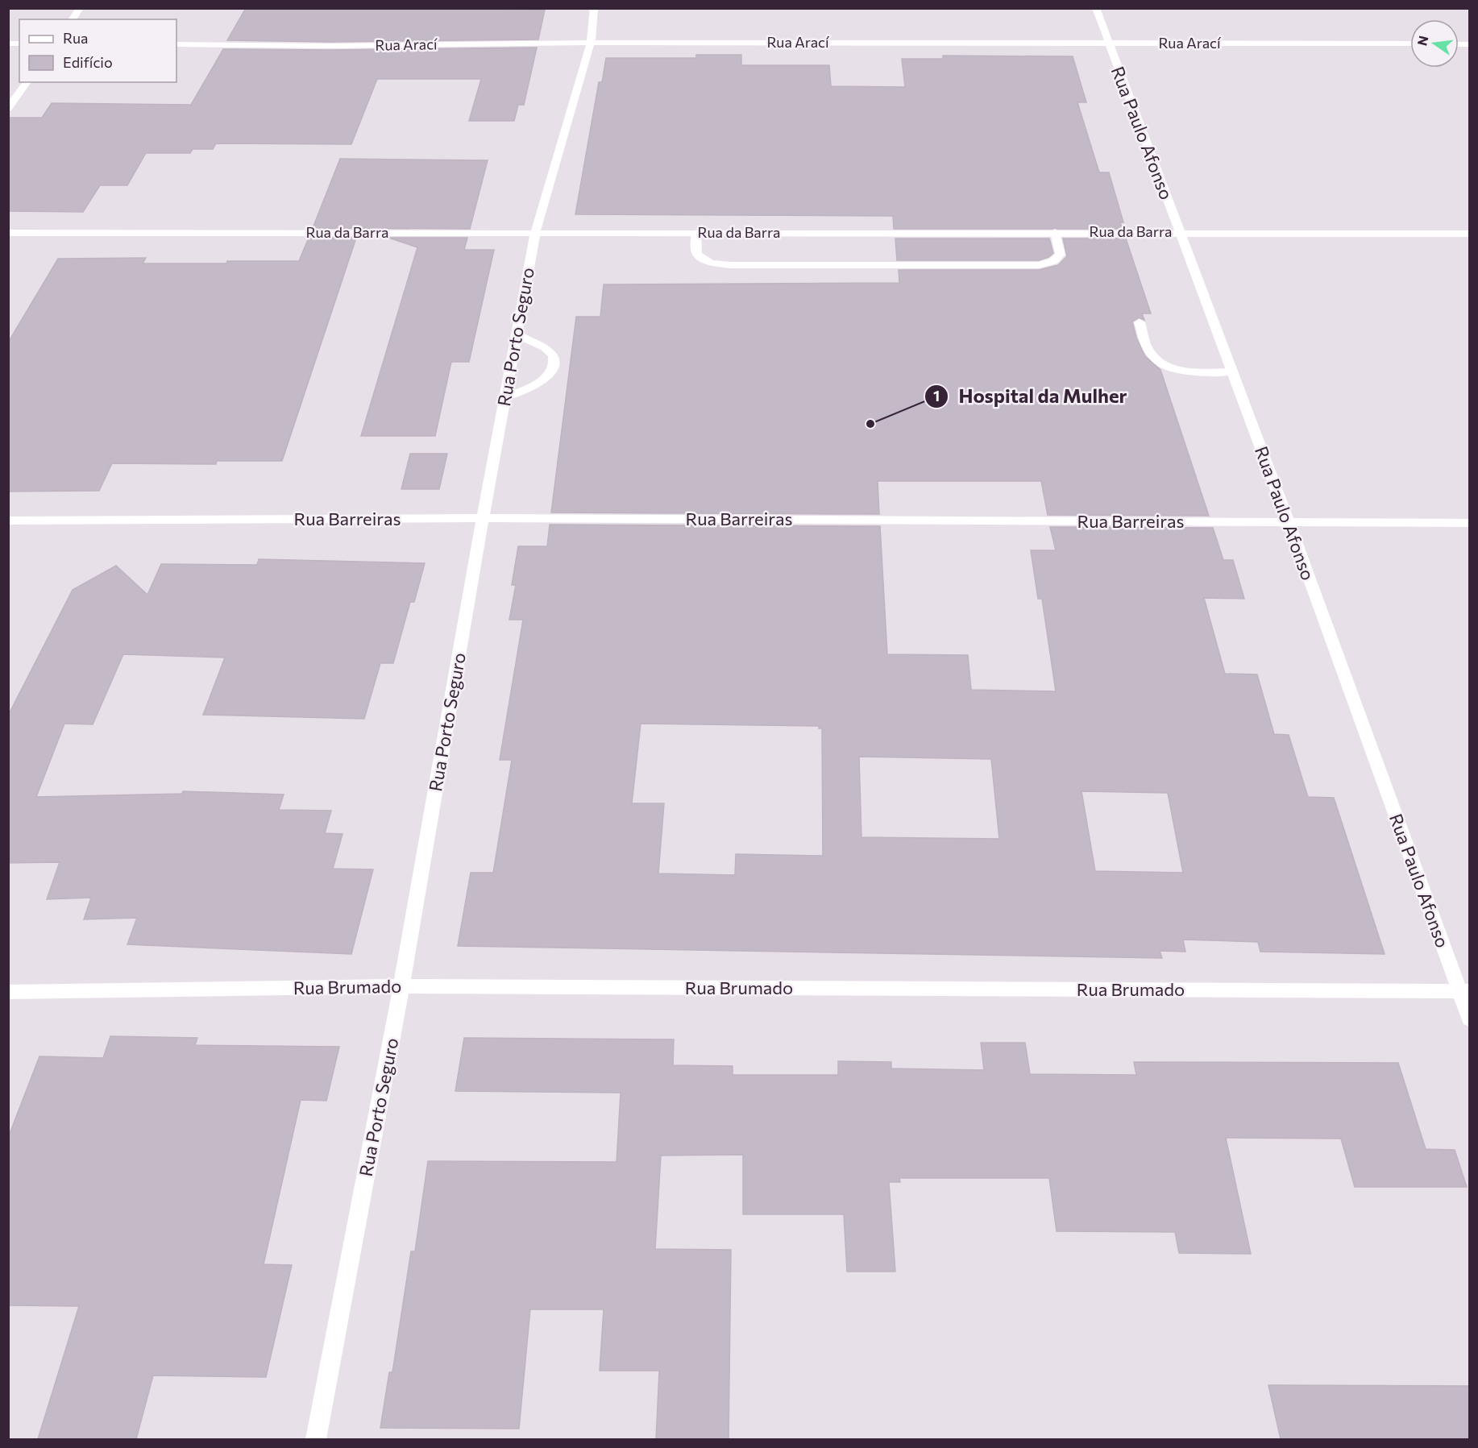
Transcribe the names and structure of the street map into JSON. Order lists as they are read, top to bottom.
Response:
{
  "streets": {
    "street": [
      "Rua Arací",
      "Rua Paulo Afonso",
      "Rua da Barra",
      "Rua Porto Seguro",
      "Rua Barreiras",
      "Rua Brumado"
    ]
  },
  "crossings": [
    ["Rua Arací", "Rua Paulo Afonso"],
    ["Rua Arací", "Rua Porto Seguro"],
    ["Rua Paulo Afonso", "Rua da Barra"],
    ["Rua Paulo Afonso", "Rua Barreiras"],
    ["Rua Paulo Afonso", "Rua Brumado"],
    ["Rua da Barra", "Rua Porto Seguro"],
    ["Rua Porto Seguro", "Rua Barreiras"],
    ["Rua Porto Seguro", "Rua Brumado"]
  ],
  "places": ["Hospital da Mulher"],
  "legend": ["Rua", "Edifício"],
  "north": "left"
}
